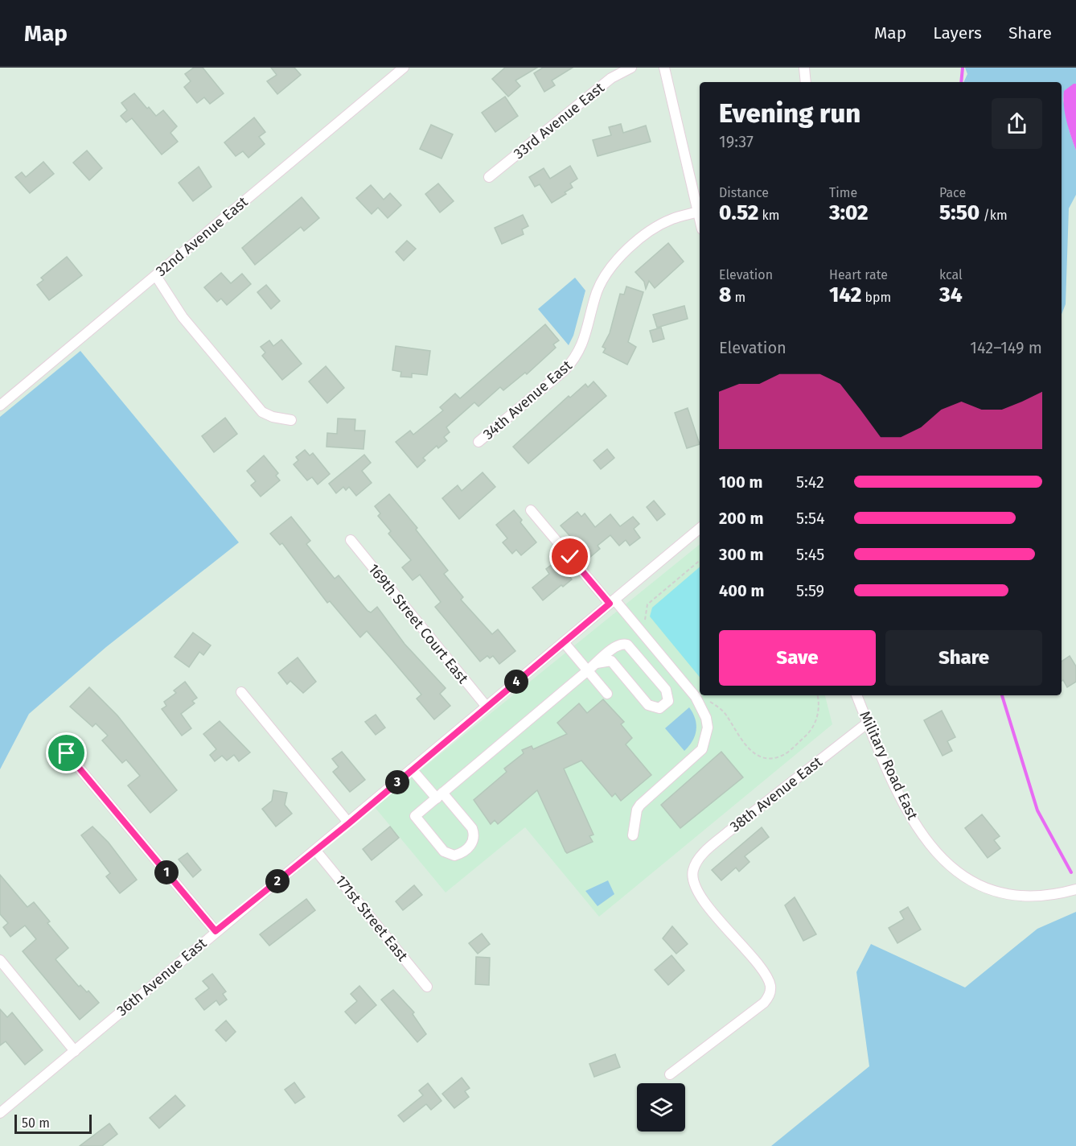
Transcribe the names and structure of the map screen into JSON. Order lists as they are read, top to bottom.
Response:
{
  "streets": {
    "street": [
      "33rd Avenue East",
      "32nd Avenue East",
      "34th Avenue East",
      "169th Street Court East",
      "Military Road East",
      "38th Avenue East",
      "171st Street East",
      "36th Avenue East"
    ]
  },
  "crossings": [
    ["169th Street Court East", "36th Avenue East"],
    ["Military Road East", "38th Avenue East"],
    ["171st Street East", "36th Avenue East"]
  ],
  "scale_bar": "50 m",
  "page": {
    "header": "Map",
    "nav": ["Map", "Layers", "Share"],
    "heading": ["Evening run", "19:37"],
    "stats": [
      ["Distance", "0.52 km"],
      ["Time", "3:02"],
      ["Pace", "5:50 /km"],
      ["Elevation", "8 m"],
      ["Heart rate", "142 bpm"],
      ["kcal", "34"]
    ],
    "chart": ["Elevation", "142–149 m"],
    "list": [
      {
        "name": "100 m",
        "note": "5:42"
      },
      {
        "name": "200 m",
        "note": "5:54"
      },
      {
        "name": "300 m",
        "note": "5:45"
      },
      {
        "name": "400 m",
        "note": "5:59"
      }
    ],
    "buttons": ["Save", "Share"],
    "pins": [
      "4",
      "3",
      "1",
      "2"
    ],
    "scale": "50 m"
  }
}
